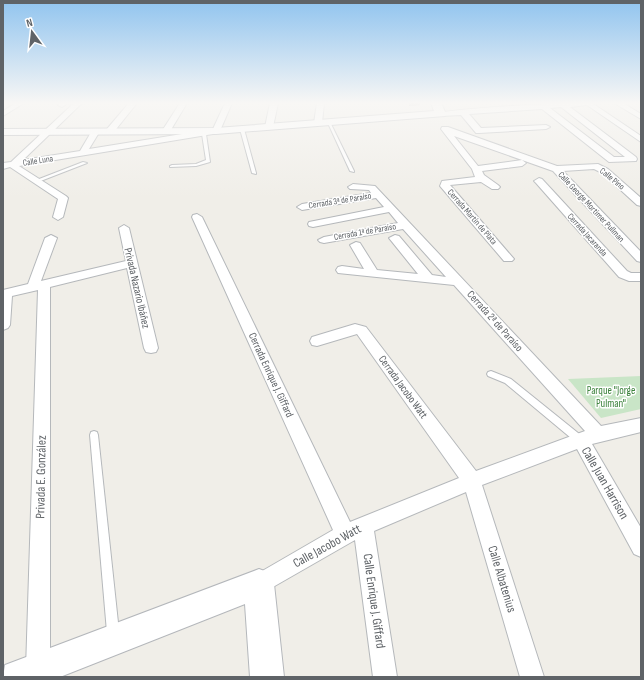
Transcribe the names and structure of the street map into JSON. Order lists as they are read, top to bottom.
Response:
{
  "streets": {
    "street": [
      "Calle Luna",
      "Calle Pino",
      "Cerrada 3ª de Paraíso",
      "Calle George Mortimer Pullman",
      "Cerrada Martín de Plata",
      "Cerrada 1ª de Paraíso",
      "Cerrada Jacaranda",
      "Privada Nazario Ibáñez",
      "Cerrada 2ª de Paraíso",
      "Cerrada Enrique J. Giffard",
      "Cerrada Jacobo Watt",
      "Privada E. González",
      "Calle Juan Harrison",
      "Calle Jacobo Watt",
      "Calle Albatenius",
      "Calle Enrique J. Giffard"
    ]
  },
  "crossings": [
    ["Calle Pino", "Calle George Mortimer Pullman"],
    ["Cerrada 3ª de Paraíso", "Cerrada 2ª de Paraíso"],
    ["Cerrada 1ª de Paraíso", "Cerrada 2ª de Paraíso"],
    ["Cerrada 2ª de Paraíso", "Calle Jacobo Watt"],
    ["Cerrada Enrique J. Giffard", "Calle Jacobo Watt"],
    ["Cerrada Enrique J. Giffard", "Calle Enrique J. Giffard"],
    ["Cerrada Jacobo Watt", "Calle Jacobo Watt"],
    ["Cerrada Jacobo Watt", "Calle Albatenius"],
    ["Privada E. González", "Calle Jacobo Watt"],
    ["Calle Juan Harrison", "Calle Jacobo Watt"],
    ["Calle Jacobo Watt", "Calle Albatenius"],
    ["Calle Jacobo Watt", "Calle Enrique J. Giffard"]
  ],
  "parks": ["Parque \"Jorge Pulman\""],
  "north": "top"
}
